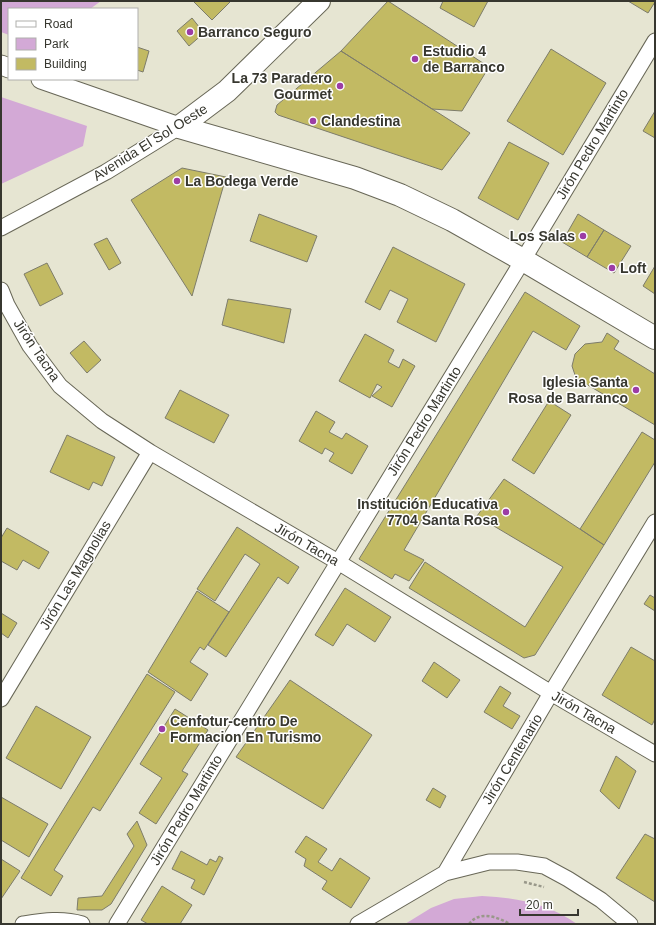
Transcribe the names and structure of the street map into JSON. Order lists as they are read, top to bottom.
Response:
{
  "streets": {
    "main road": ["Avenida El Sol Oeste"],
    "street": [
      "Jirón Pedro Martinto",
      "Jirón Tacna",
      "Jirón Las Magnolias",
      "Jirón Centenario"
    ]
  },
  "crossings": [
    ["Jirón Pedro Martinto", "Jirón Tacna"],
    ["Jirón Tacna", "Jirón Las Magnolias"],
    ["Jirón Tacna", "Jirón Centenario"]
  ],
  "places": [
    "Barranco Seguro",
    "Estudio 4 de Barranco",
    "La 73 Paradero Gourmet",
    "Clandestina",
    "La Bodega Verde",
    "Los Salas",
    "Loft",
    "Iglesia Santa Rosa de Barranco",
    "Institución Educativa 7704 Santa Rosa",
    "Cenfotur-centro De Formacion En Turismo"
  ],
  "legend": ["Road", "Park", "Building"],
  "scale_bar": "20 m"
}
